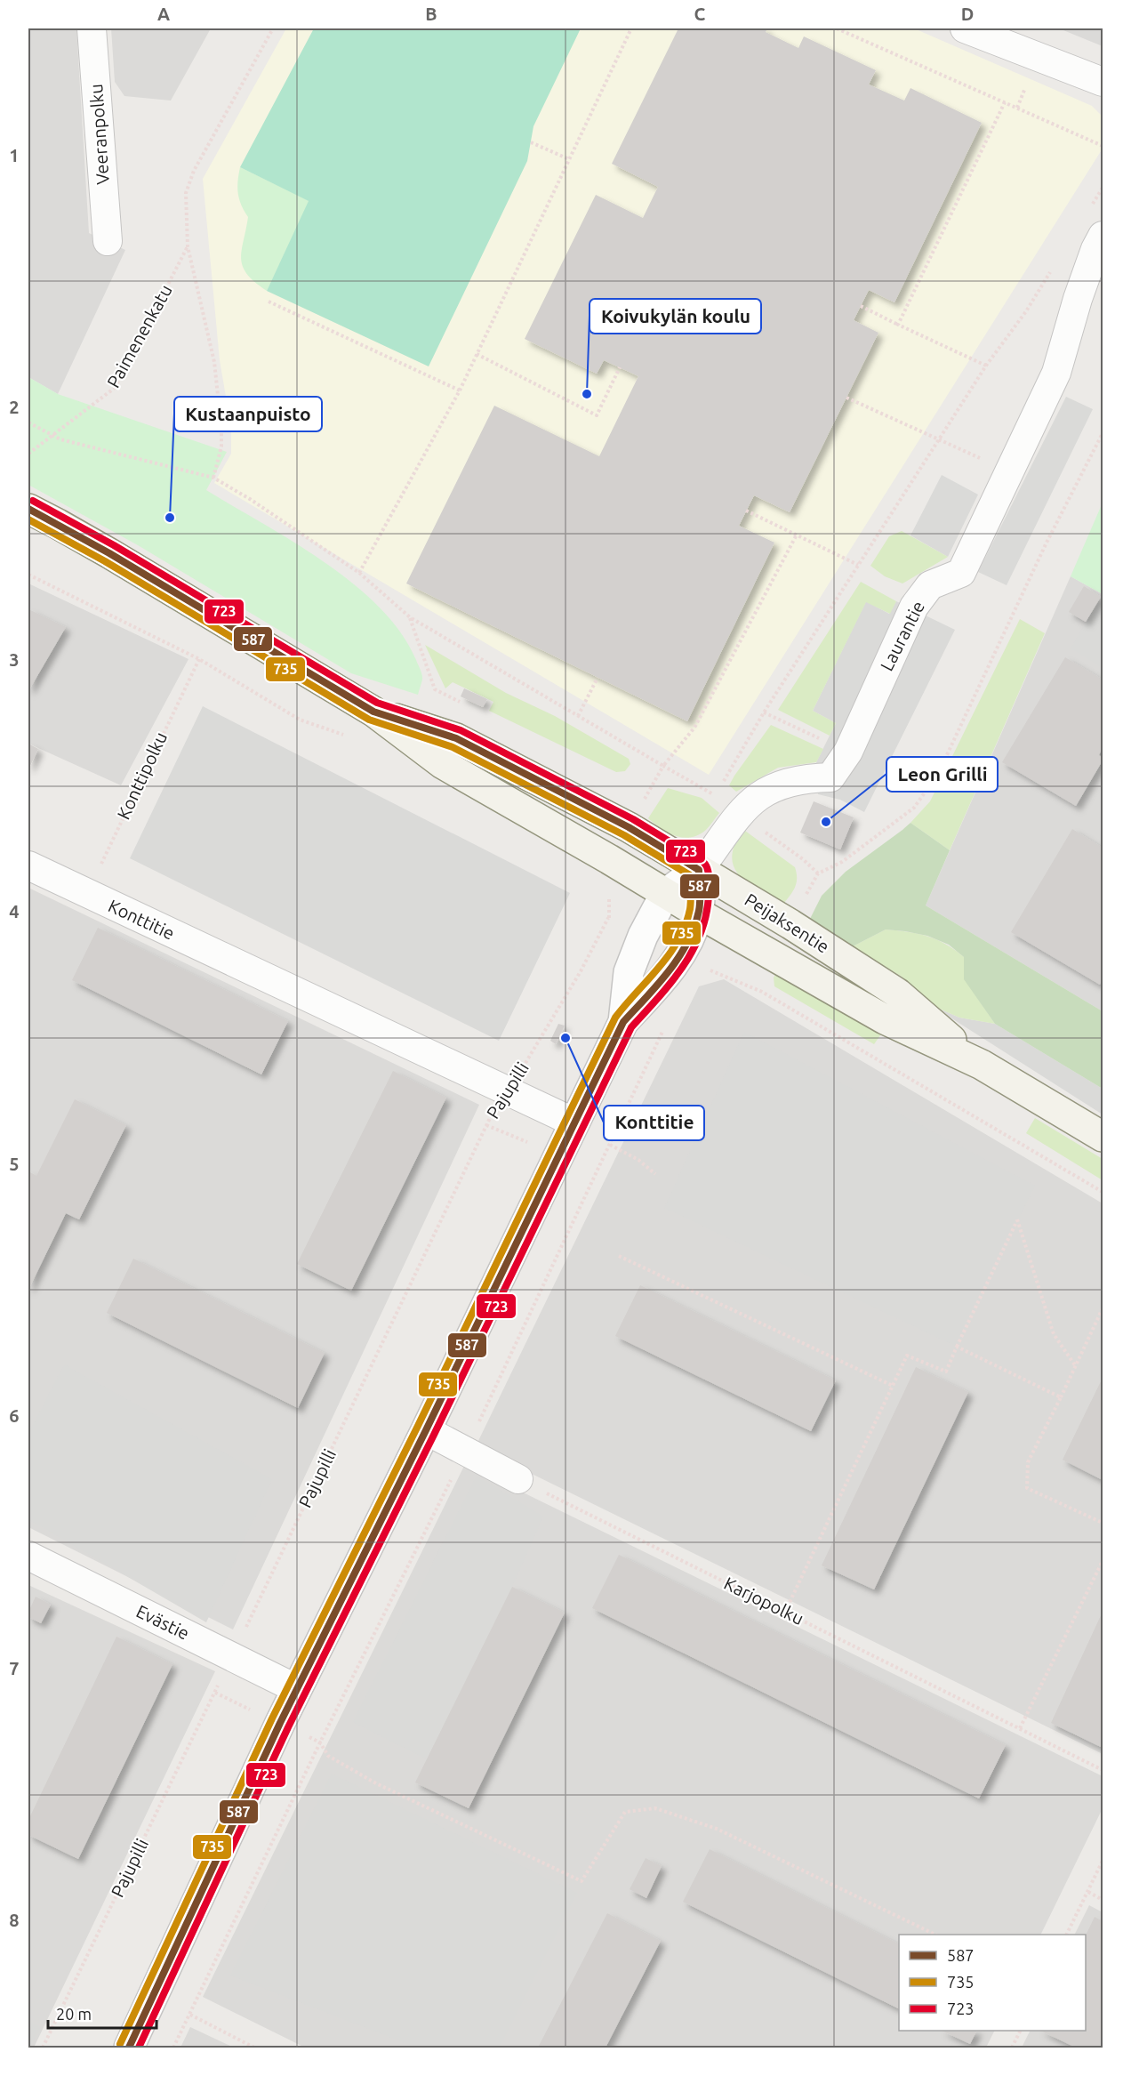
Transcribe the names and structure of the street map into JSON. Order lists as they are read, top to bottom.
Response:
{
  "streets": {
    "main road": ["Peijaksentie"],
    "street": [
      "Veeranpolku",
      "Laurantie",
      "Konttitie",
      "Evästie"
    ],
    "path": [
      "Paimenenkatu",
      "Konttipolku",
      "Pajupilli",
      "Karjopolku"
    ]
  },
  "crossings": [
    ["Laurantie", "Konttitie"],
    ["Laurantie", "Peijaksentie"],
    ["Laurantie", "Evästie"],
    ["Konttipolku", "Konttitie"],
    ["Konttitie", "Pajupilli"],
    ["Pajupilli", "Evästie"]
  ],
  "places": [
    "Koivukylän koulu",
    "Kustaanpuisto",
    "Leon Grilli",
    "Konttitie"
  ],
  "lines": ["transit line 723", "transit line 587", "transit line 735"],
  "legend": ["587", "735", "723"],
  "scale_bar": "20 m",
  "grid": {
    "columns": [
      "A",
      "B",
      "C",
      "D"
    ],
    "rows": [
      "1",
      "2",
      "3",
      "4",
      "5",
      "6",
      "7",
      "8"
    ]
  }
}
